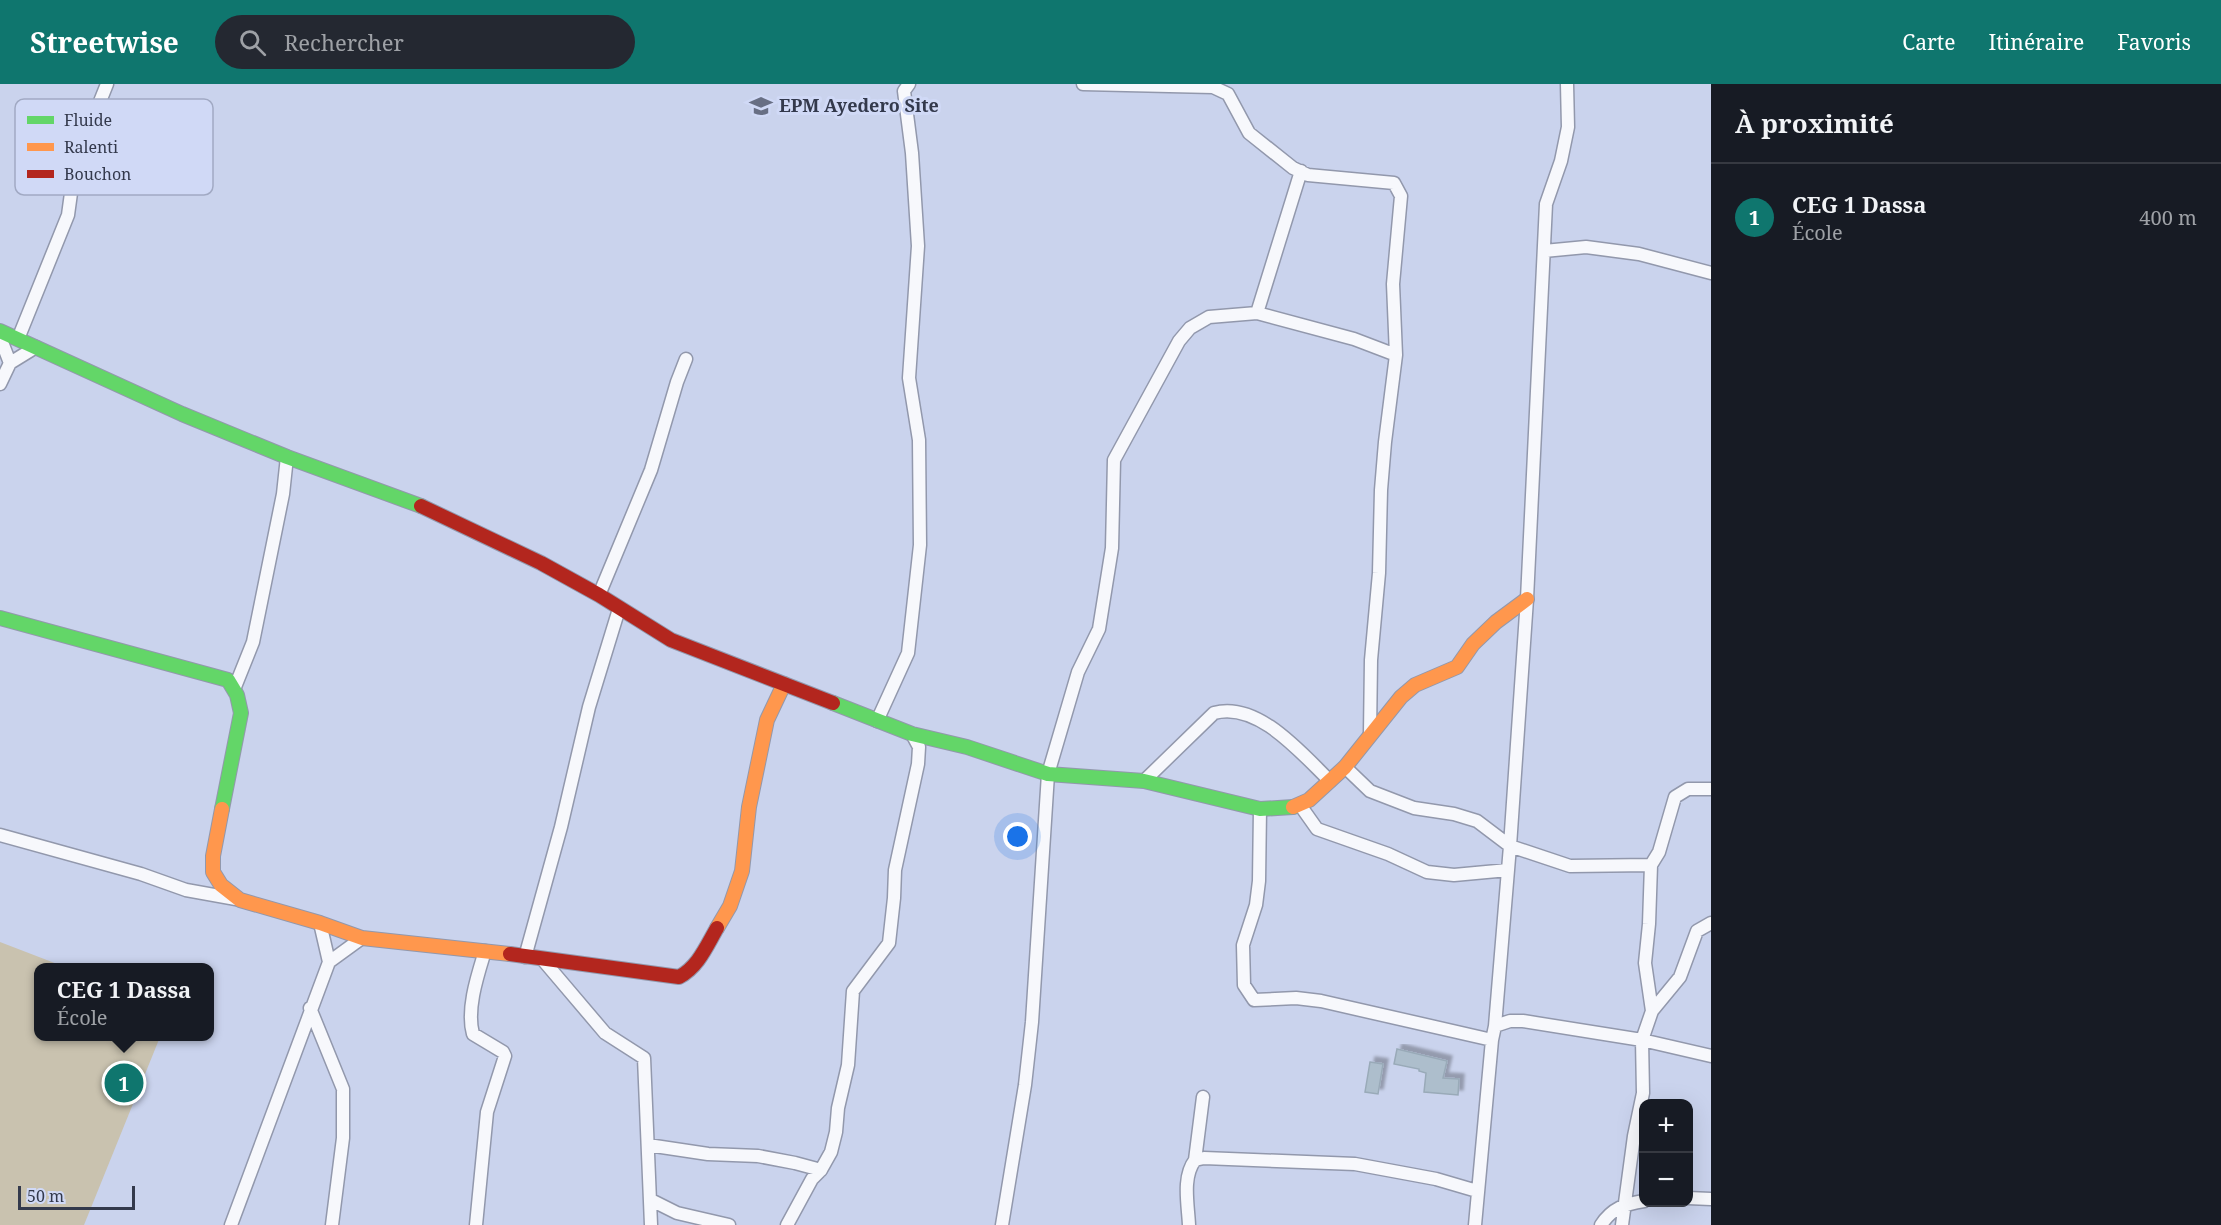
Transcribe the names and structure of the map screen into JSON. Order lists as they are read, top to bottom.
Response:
{
  "places": {
    "school or university": ["EPM Ayedero Site"]
  },
  "legend": ["Fluide", "Ralenti", "Bouchon"],
  "scale_bar": "50 m",
  "page": {
    "header": "Streetwise",
    "search": "Rechercher",
    "nav": ["Carte", "Itinéraire", "Favoris"],
    "heading": "À proximité",
    "list": [
      {
        "mark": "1",
        "name": "CEG 1 Dassa",
        "note": "École",
        "value": "400 m"
      }
    ],
    "popup": ["CEG 1 Dassa", "École"],
    "pins": "1",
    "map_buttons": ["+", "−"],
    "scale": "50 m"
  }
}
